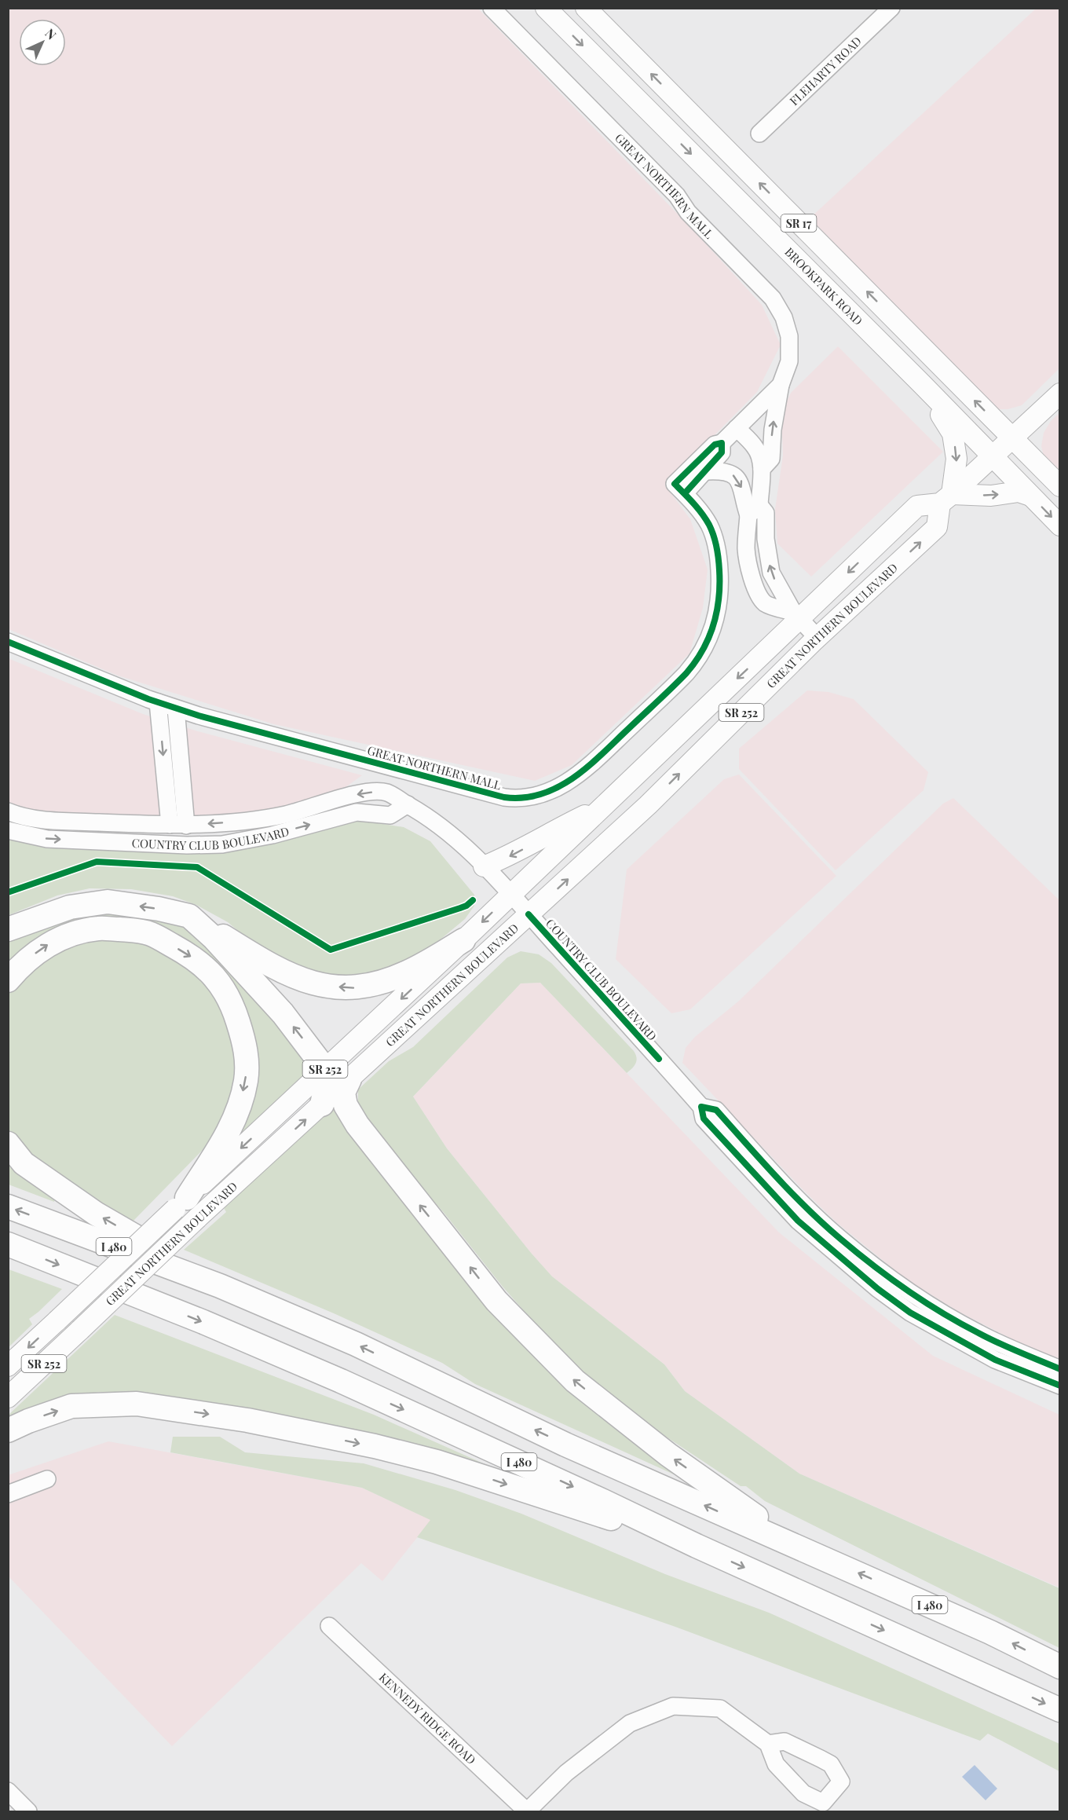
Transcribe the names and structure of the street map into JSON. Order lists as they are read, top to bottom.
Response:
{
  "streets": {
    "highway": ["I 480"],
    "main road": [
      "SR 17",
      "BROOKPARK ROAD",
      "GREAT NORTHERN BOULEVARD",
      "SR 252"
    ],
    "street": [
      "FLEHARTY ROAD",
      "GREAT NORTHERN MALL",
      "COUNTRY CLUB BOULEVARD",
      "KENNEDY RIDGE ROAD"
    ]
  },
  "crossings": [
    ["GREAT NORTHERN MALL", "GREAT NORTHERN BOULEVARD"],
    ["GREAT NORTHERN BOULEVARD", "COUNTRY CLUB BOULEVARD"]
  ],
  "north": "top right"
}
